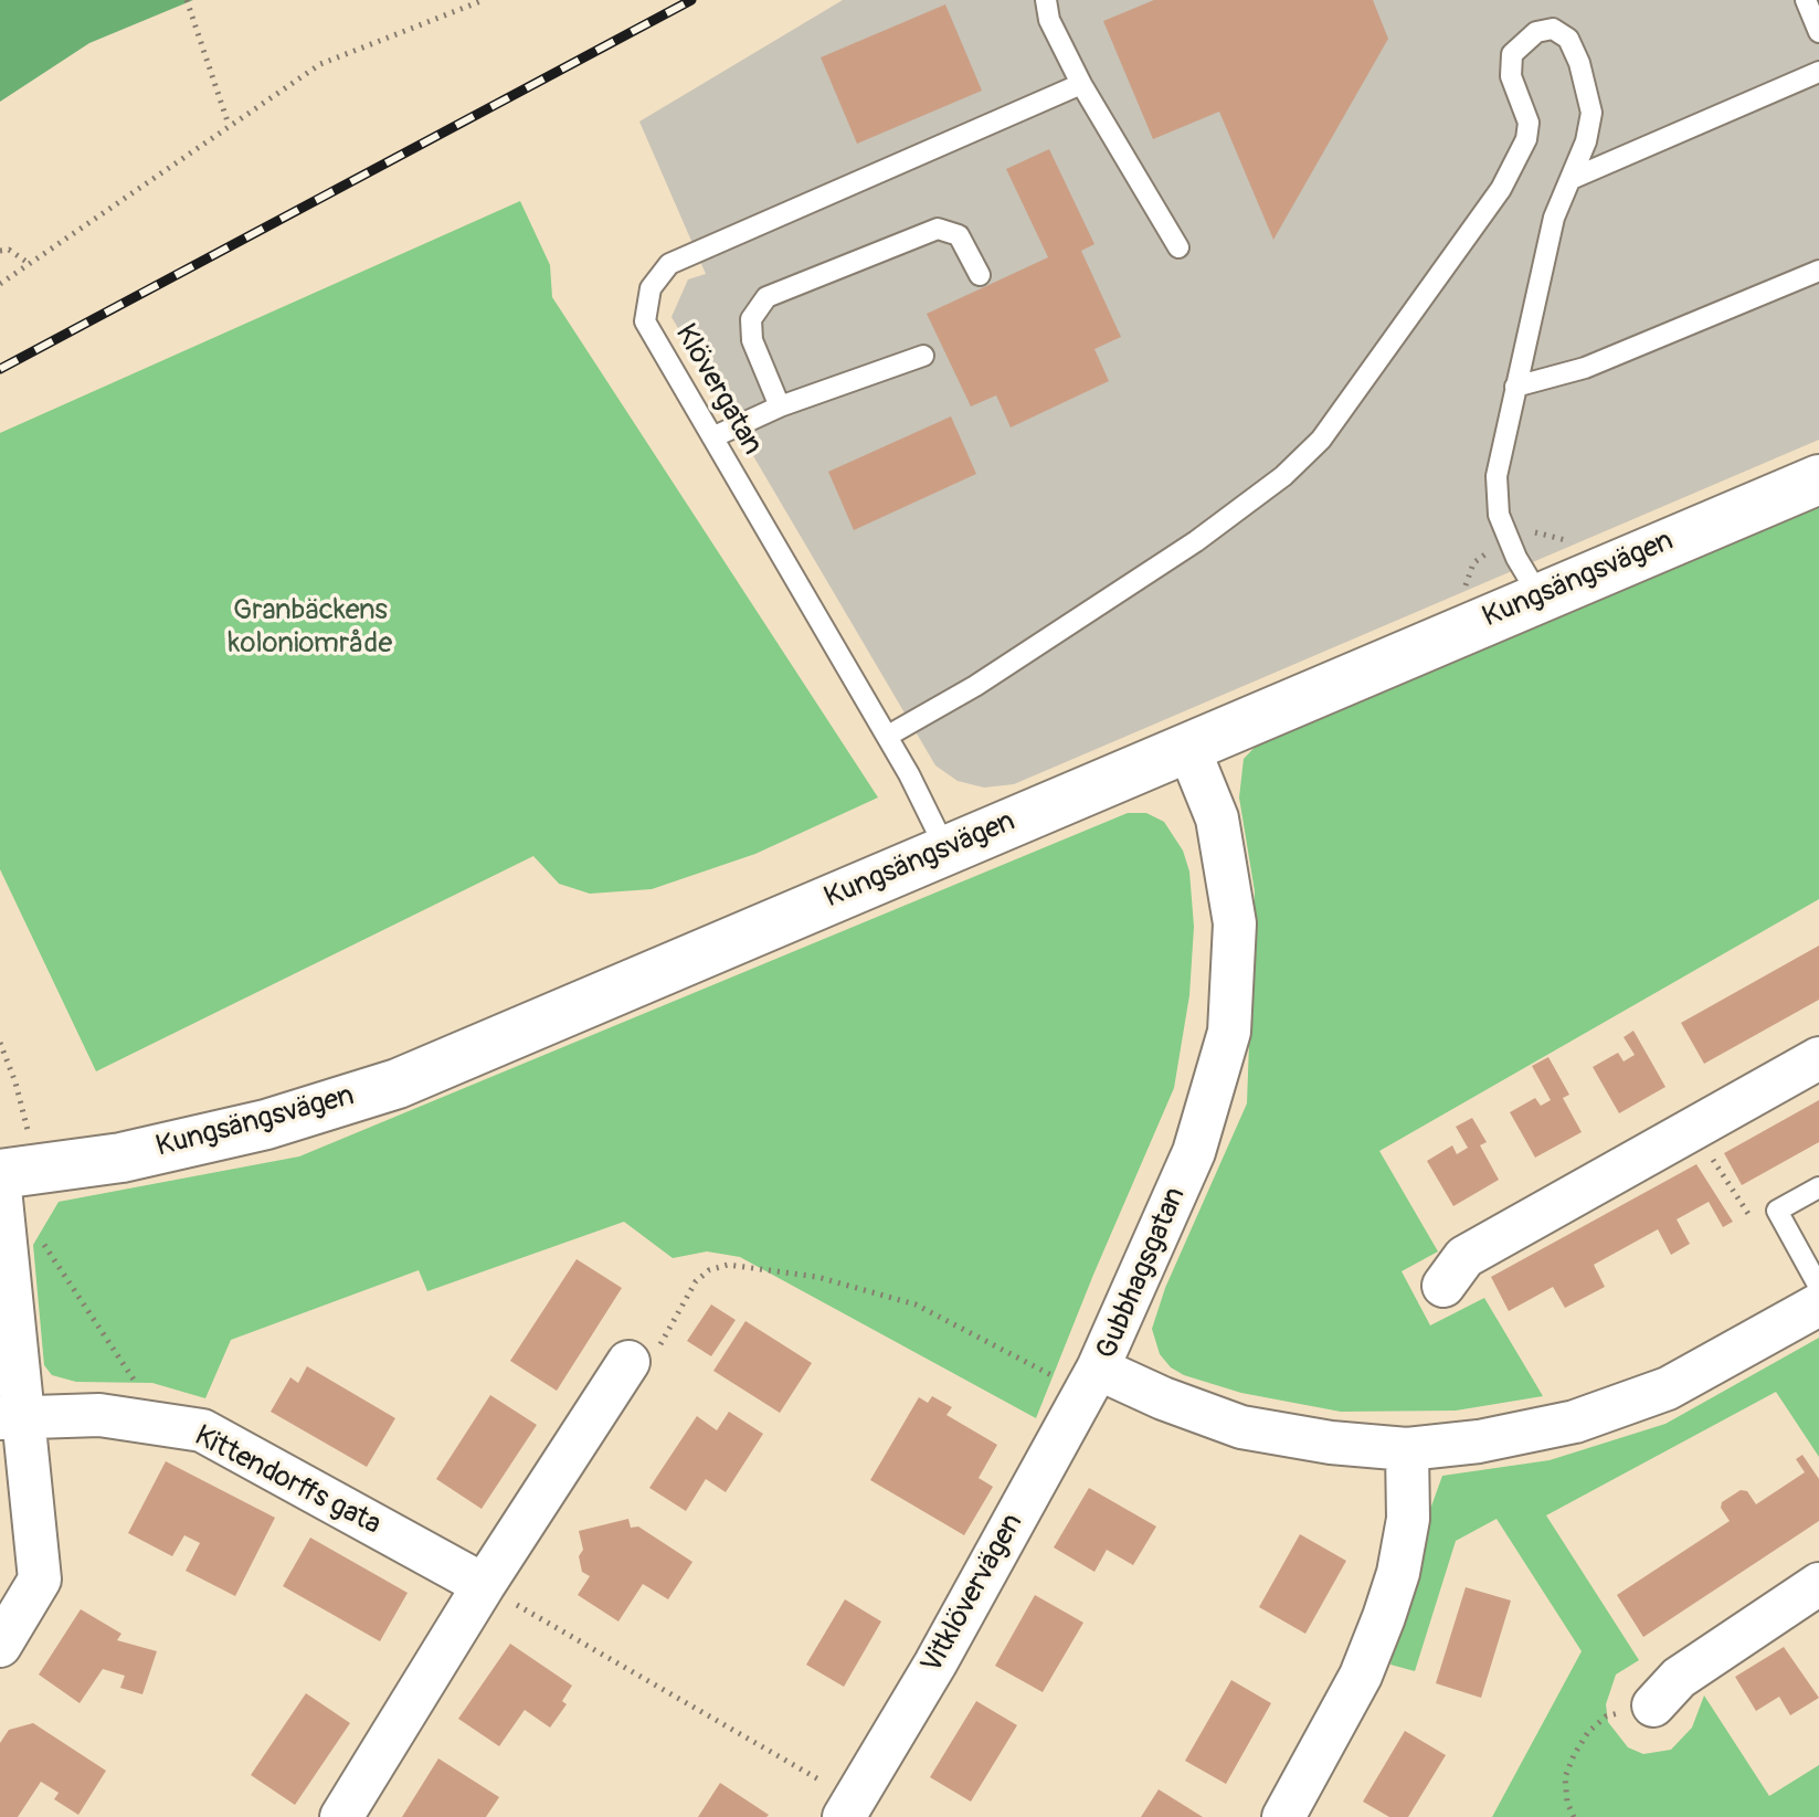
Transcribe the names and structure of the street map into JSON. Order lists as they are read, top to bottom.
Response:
{
  "streets": {
    "street": [
      "Kungsängsvägen",
      "Gubbhagsgatan",
      "Kittendorffs gata",
      "Vitklövervägen"
    ],
    "lane": ["Klövergatan"]
  },
  "crossings": [
    ["Klövergatan", "Kungsängsvägen"],
    ["Kungsängsvägen", "Gubbhagsgatan"],
    ["Gubbhagsgatan", "Vitklövervägen"]
  ],
  "parks": ["Granbäckens koloniområde"]
}
